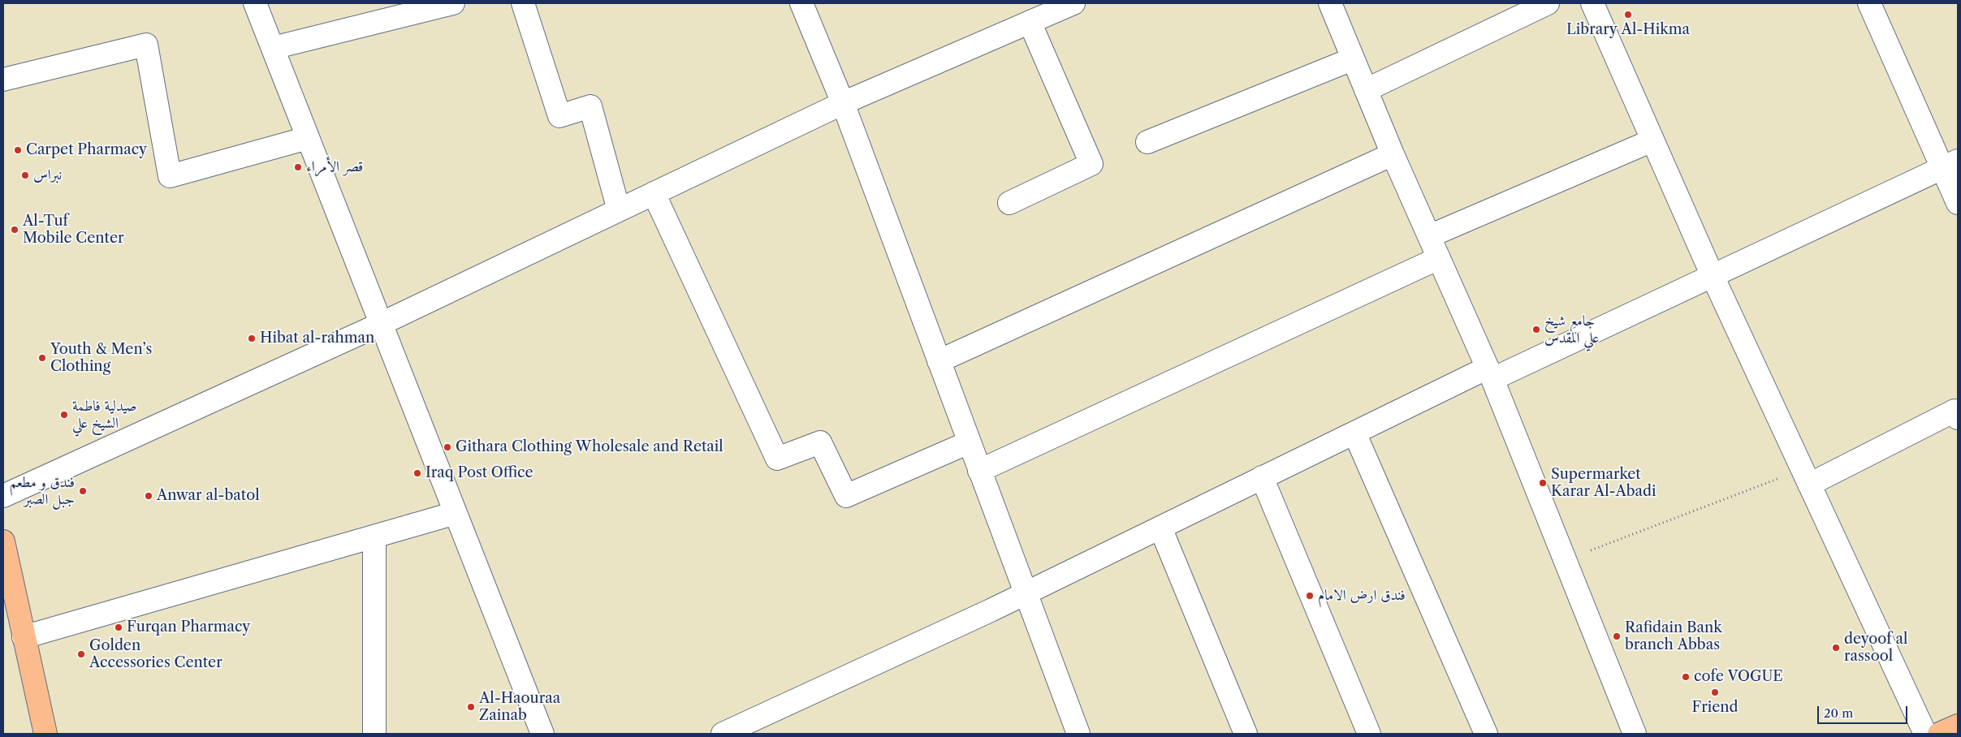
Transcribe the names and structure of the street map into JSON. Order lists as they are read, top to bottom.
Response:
{
  "places": [
    "Library Al-Hikma",
    "Carpet Pharmacy",
    "قصر الأمراء",
    "نبراس",
    "Al-Tuf Mobile Center",
    "جامع شيخ علي المقدس",
    "Hibat al-rahman",
    "Youth & Men’s Clothing",
    "صيدلية فاطمة الشيخ علي",
    "Githara Clothing Wholesale and Retail",
    "Iraq Post Office",
    "Supermarket Karar Al-Abadi",
    "فندق و مطعم جبل الصبر",
    "Anwar al-batol",
    "فندق ارض الامام",
    "Furqan Pharmacy",
    "Rafidain Bank branch Abbas",
    "deyoof al rassool",
    "Golden Accessories Center",
    "cofe VOGUE",
    "Friend",
    "Al-Haouraa Zainab"
  ],
  "scale_bar": "20 m"
}
